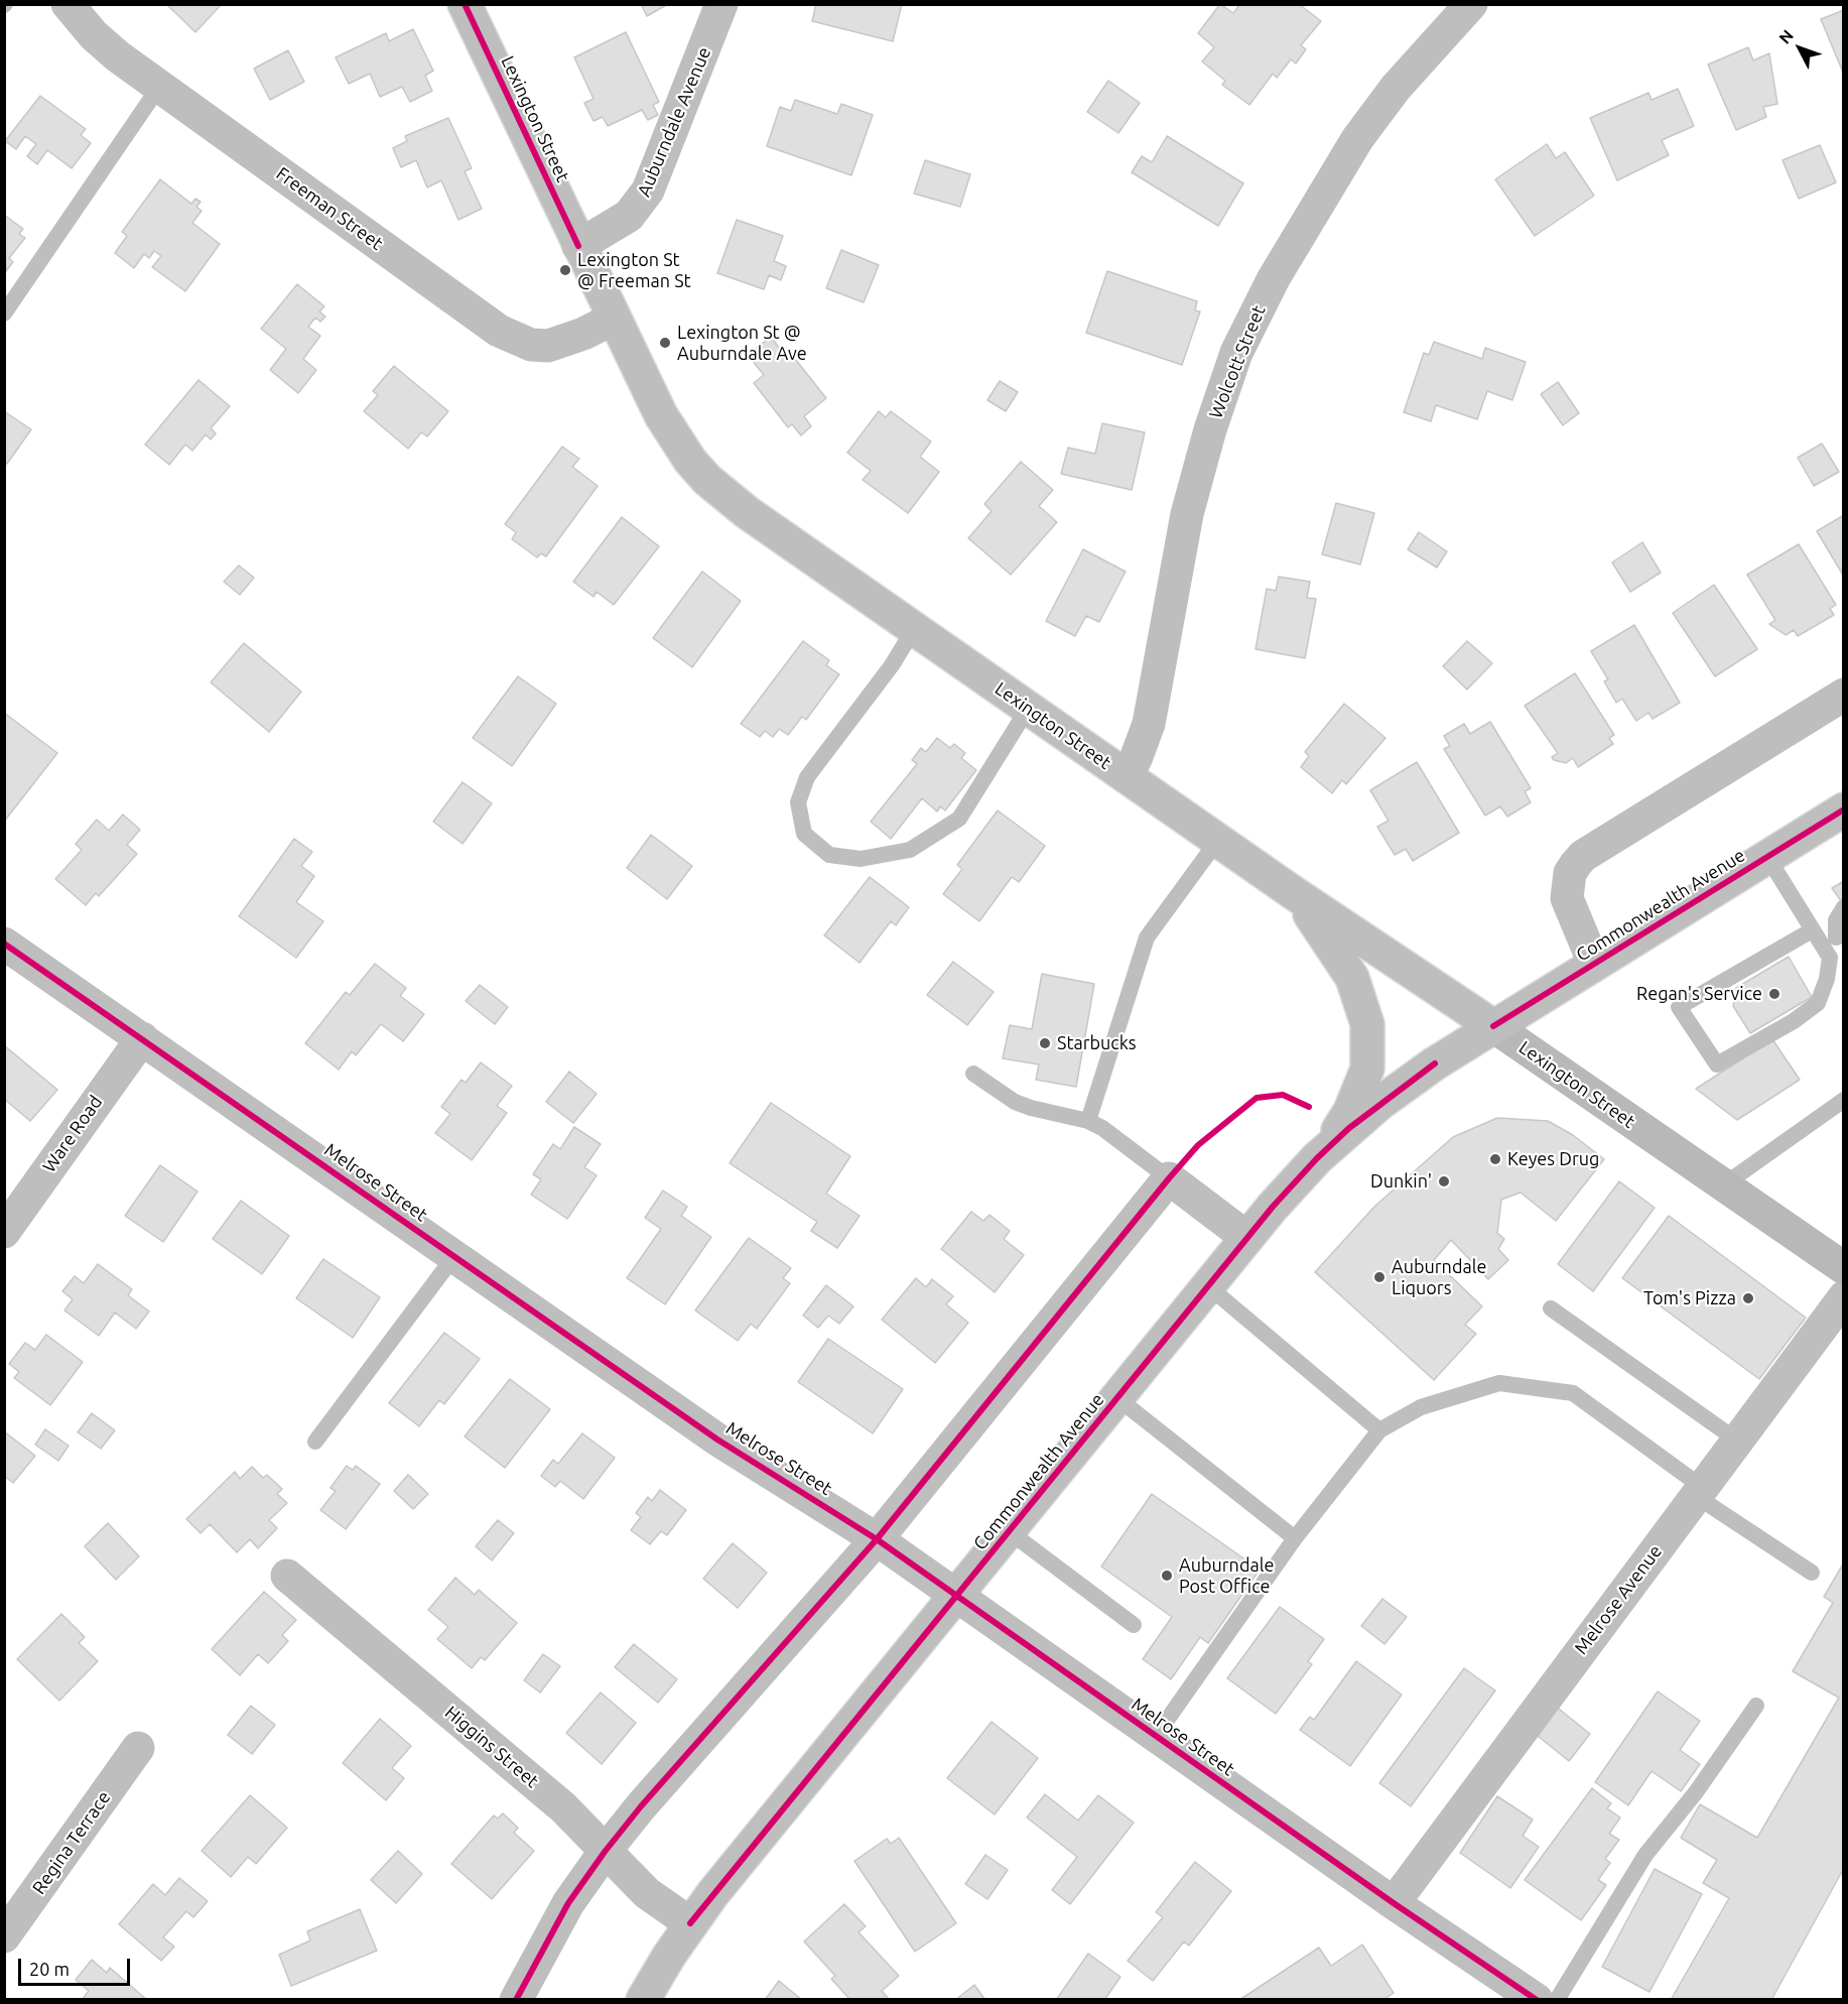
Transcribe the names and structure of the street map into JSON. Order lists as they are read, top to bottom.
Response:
{
  "streets": {
    "main road": ["Lexington Street"],
    "street": [
      "Auburndale Avenue",
      "Freeman Street",
      "Wolcott Street",
      "Commonwealth Avenue",
      "Ware Road",
      "Melrose Street",
      "Melrose Avenue",
      "Higgins Street",
      "Regina Terrace"
    ]
  },
  "crossings": [
    ["Lexington Street", "Auburndale Avenue"],
    ["Lexington Street", "Freeman Street"],
    ["Lexington Street", "Wolcott Street"],
    ["Lexington Street", "Commonwealth Avenue"],
    ["Commonwealth Avenue", "Melrose Street"],
    ["Commonwealth Avenue", "Higgins Street"],
    ["Ware Road", "Melrose Street"],
    ["Melrose Street", "Melrose Avenue"]
  ],
  "places": [
    "Lexington St @ Freeman St",
    "Lexington St @ Auburndale Ave",
    "Regan's Service",
    "Starbucks",
    "Keyes Drug",
    "Dunkin'",
    "Auburndale Liquors",
    "Tom's Pizza",
    "Auburndale Post Office"
  ],
  "scale_bar": "20 m",
  "north": "top left"
}
